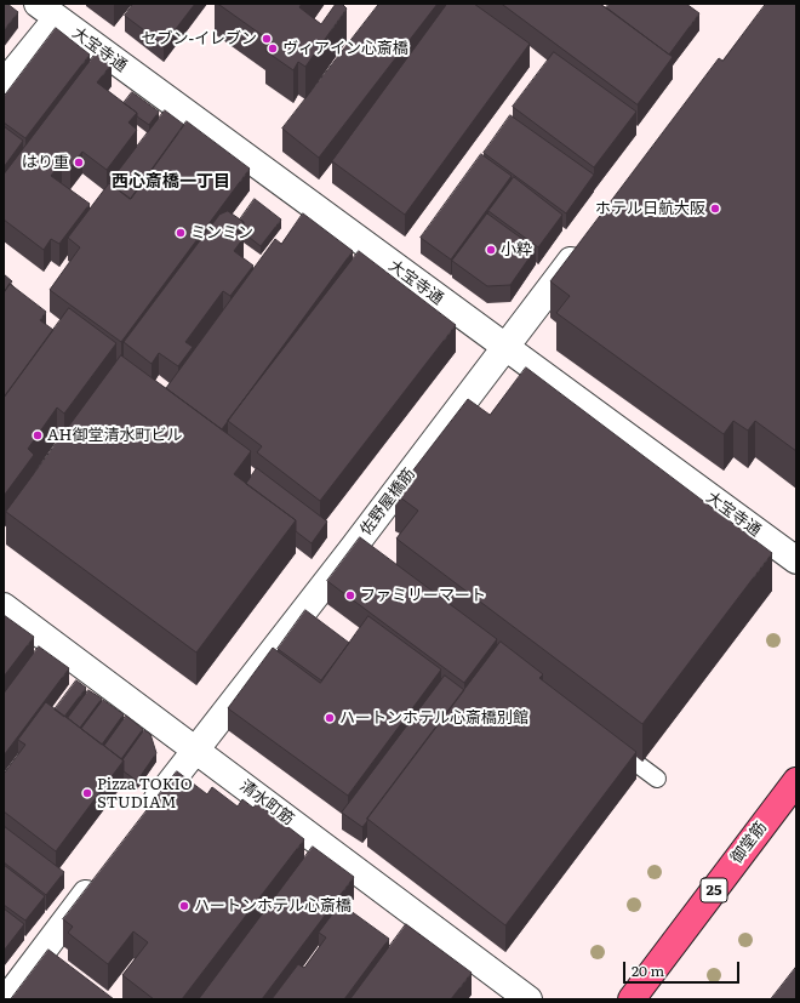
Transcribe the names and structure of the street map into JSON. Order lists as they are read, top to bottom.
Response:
{
  "streets": {
    "highway": ["御堂筋", "25"],
    "street": ["大宝寺通", "佐野屋橋筋", "清水町筋"]
  },
  "crossings": [
    ["大宝寺通", "佐野屋橋筋"],
    ["佐野屋橋筋", "清水町筋"]
  ],
  "districts": ["西心斎橋一丁目"],
  "places": [
    "セブン-イレブン",
    "ヴィアイン心斎橋",
    "はり重",
    "ホテル日航大阪",
    "ミンミン",
    "小粋",
    "AH御堂清水町ビル",
    "ファミリーマート",
    "ハートンホテル心斎橋別館",
    "Pizza TOKIO STUDIAM",
    "ハートンホテル心斎橋"
  ],
  "scale_bar": "20 m"
}
